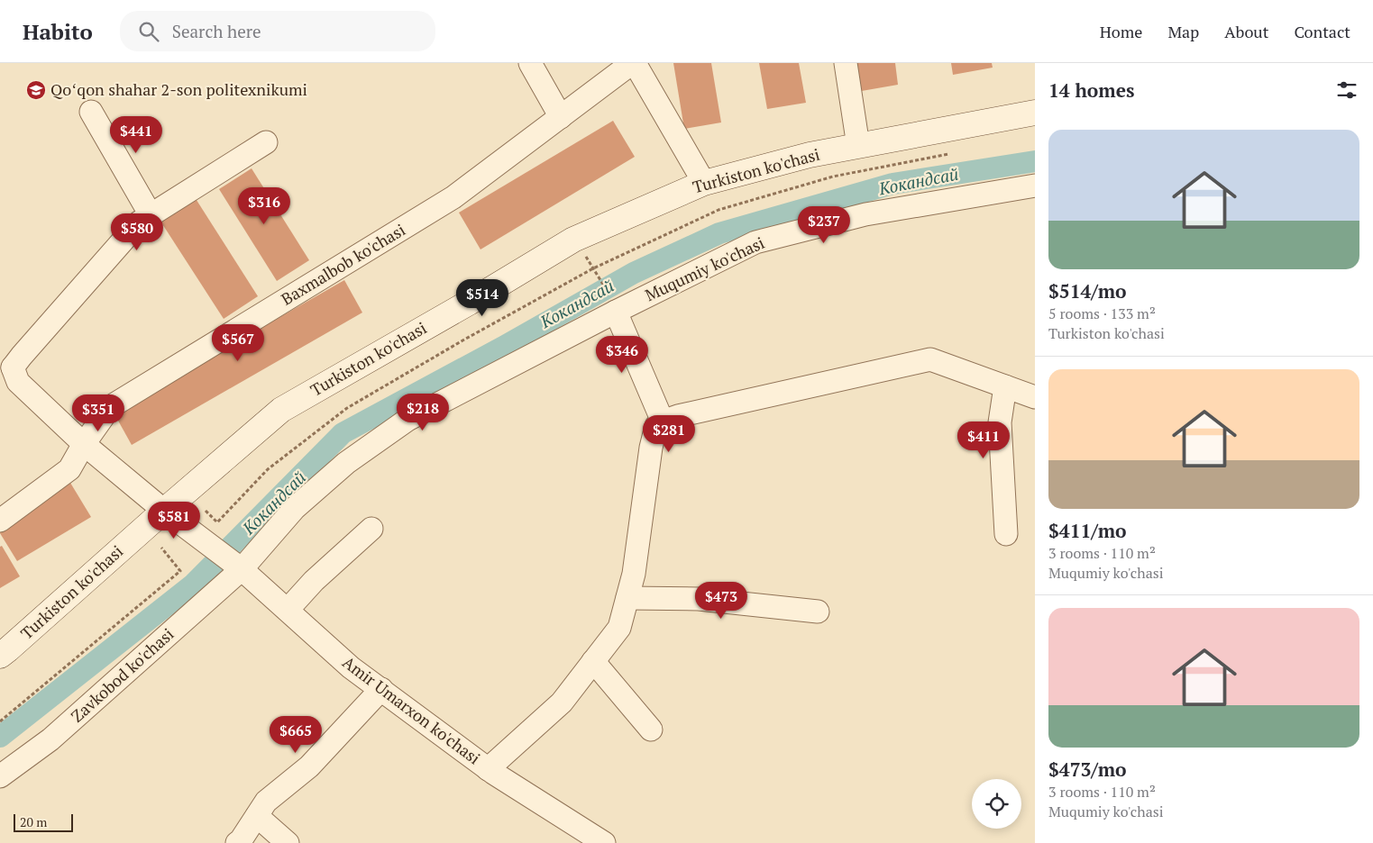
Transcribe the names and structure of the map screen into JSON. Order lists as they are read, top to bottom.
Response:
{
  "streets": {
    "main road": ["Turkiston ko'chasi"],
    "street": [
      "Baxmalbob ko'chasi",
      "Muqumiy ko'chasi",
      "Zavkobod ko'chasi",
      "Amir Umarxon ko'chasi"
    ]
  },
  "crossings": [
    ["Turkiston ko'chasi", "Amir Umarxon ko'chasi"],
    ["Muqumiy ko'chasi", "Zavkobod ko'chasi"],
    ["Muqumiy ko'chasi", "Amir Umarxon ko'chasi"],
    ["Zavkobod ko'chasi", "Amir Umarxon ko'chasi"]
  ],
  "water": ["Кокандсай"],
  "places": {
    "school or university": ["Qoʻqon shahar 2-son politexnikumi"]
  },
  "scale_bar": "20 m",
  "page": {
    "header": "Habito",
    "search": "Search here",
    "nav": [
      "Home",
      "Map",
      "About",
      "Contact"
    ],
    "heading": "14 homes",
    "price": [
      "$441",
      "$316",
      "$237",
      "$580",
      "$514",
      "$567",
      "$346",
      "$218",
      "$351",
      "$281",
      "$411",
      "$581",
      "$473",
      "$665"
    ],
    "list": [
      {
        "name": "$514/mo",
        "note": "5 rooms · 133 m² · Turkiston ko'chasi"
      },
      {
        "name": "$411/mo",
        "note": "3 rooms · 110 m² · Muqumiy ko'chasi"
      },
      {
        "name": "$473/mo",
        "note": "3 rooms · 110 m² · Muqumiy ko'chasi"
      }
    ],
    "scale": "20 m"
  }
}
